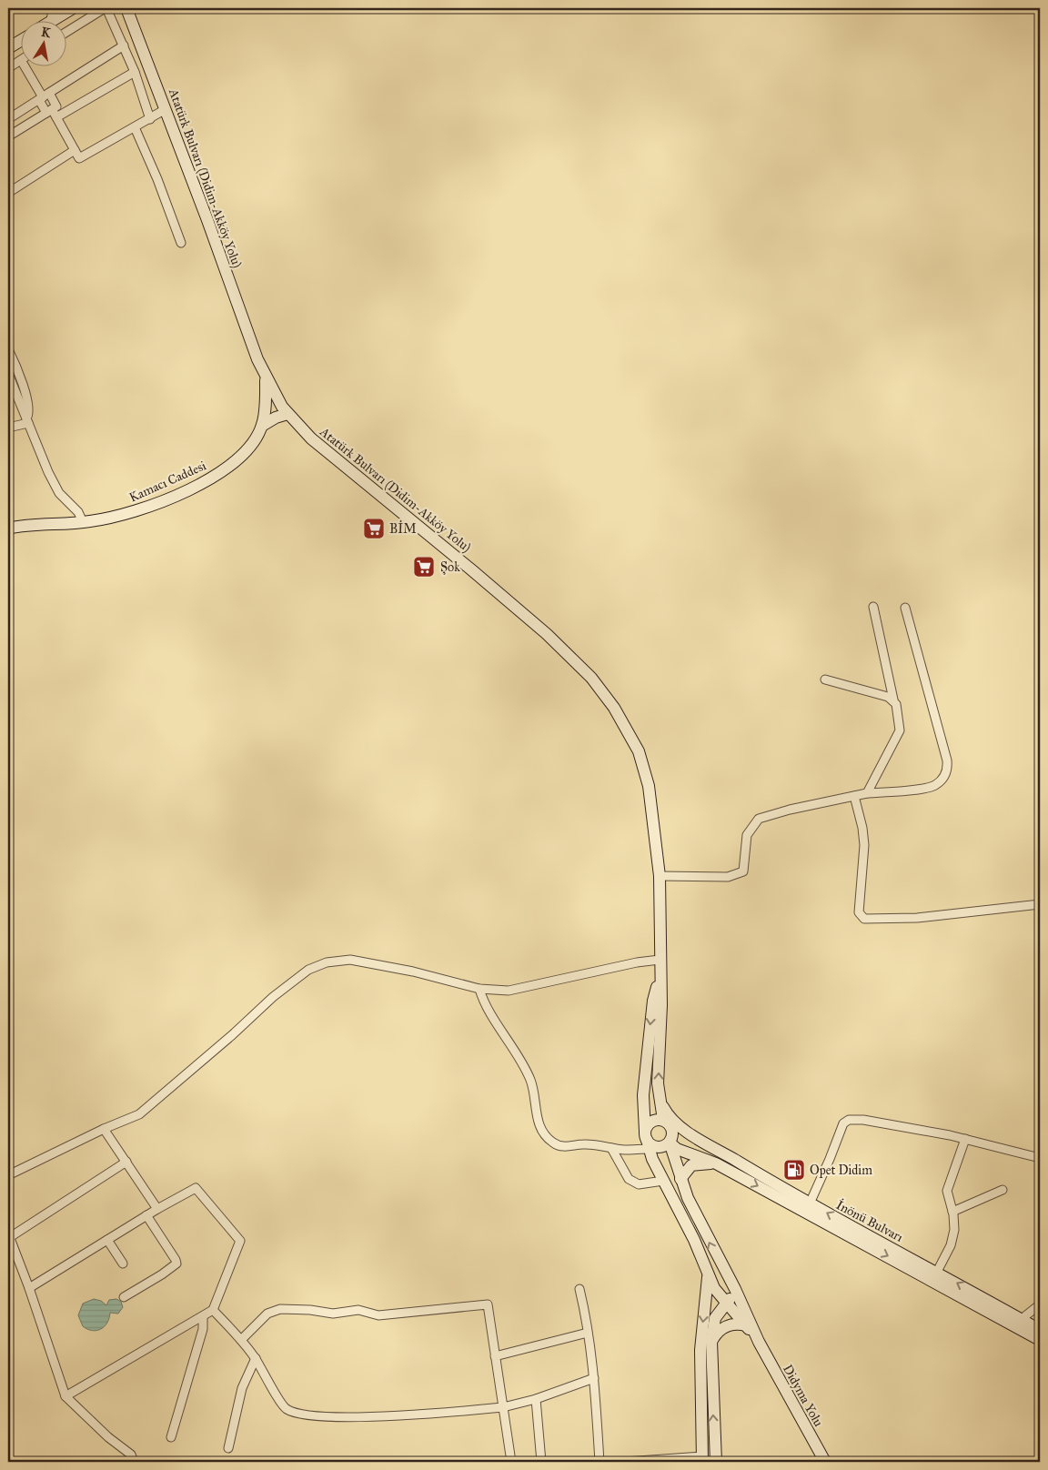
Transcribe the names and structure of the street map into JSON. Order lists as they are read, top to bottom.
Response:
{
  "streets": {
    "main road": [
      "Atatürk Bulvarı (Didim-Akköy Yolu)",
      "Kamacı Caddesi",
      "İnönü Bulvarı",
      "Didyma Yolu"
    ]
  },
  "crossings": [
    ["Atatürk Bulvarı (Didim-Akköy Yolu)", "Kamacı Caddesi"]
  ],
  "places": {
    "supermarket": ["BİM", "Şok"],
    "fuel station": ["Opet Didim"]
  },
  "north": "top"
}
